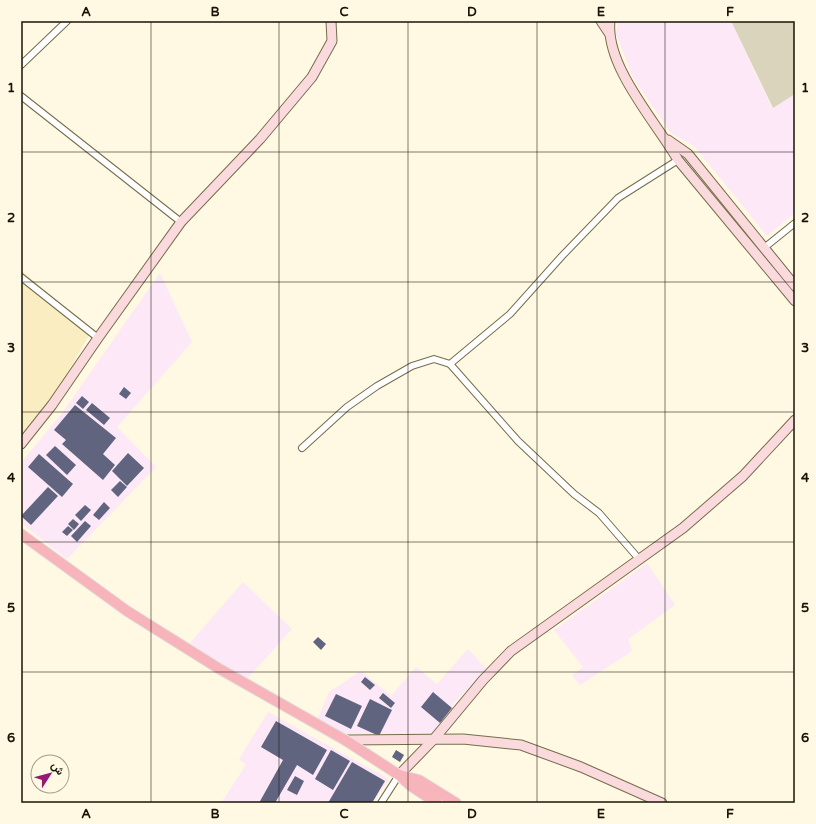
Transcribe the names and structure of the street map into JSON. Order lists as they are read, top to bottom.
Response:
{
  "north": "top right",
  "grid": {
    "columns": [
      "A",
      "B",
      "C",
      "D",
      "E",
      "F"
    ],
    "rows": [
      "1",
      "2",
      "3",
      "4",
      "5",
      "6"
    ]
  }
}
